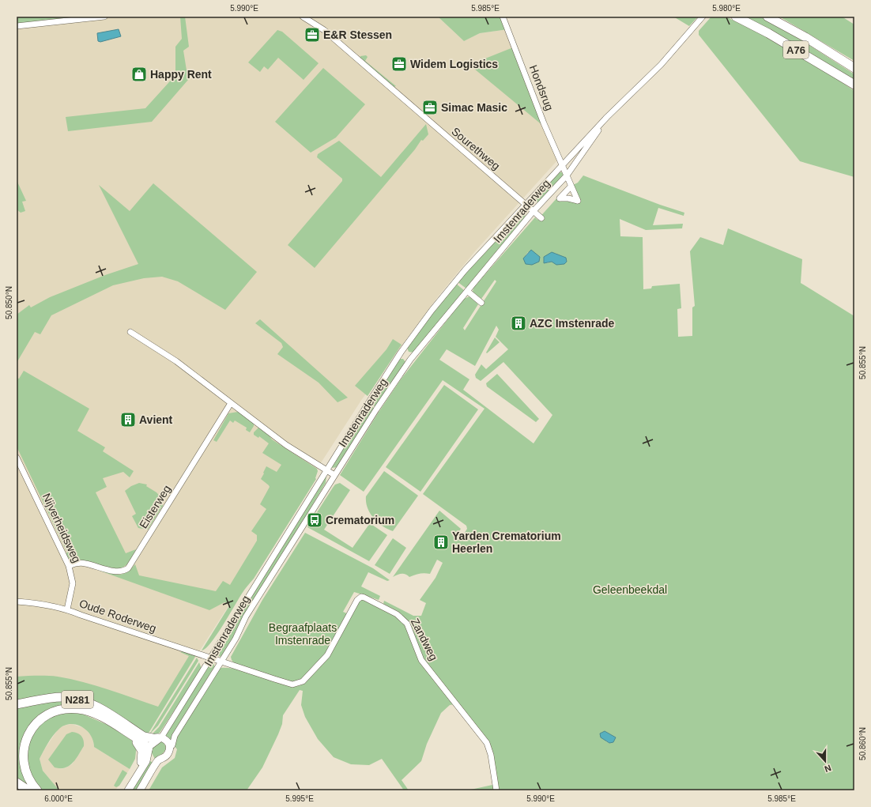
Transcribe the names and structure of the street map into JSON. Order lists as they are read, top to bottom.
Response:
{
  "streets": {
    "highway": ["A76", "N281"],
    "street": [
      "Hondsrug",
      "Sourethweg",
      "Imstenraderweg",
      "Eisterweg",
      "Nijverheidsweg",
      "Oude Roderweg",
      "Zandweg"
    ]
  },
  "crossings": [
    ["Hondsrug", "Imstenraderweg"],
    ["Sourethweg", "Imstenraderweg"],
    ["Imstenraderweg", "Oude Roderweg"],
    ["Imstenraderweg", "Zandweg"],
    ["Imstenraderweg", "N281"],
    ["Eisterweg", "Nijverheidsweg"],
    ["Nijverheidsweg", "Oude Roderweg"],
    ["Oude Roderweg", "Zandweg"]
  ],
  "parks": ["Geleenbeekdal", "Begraafplaats Imstenrade"],
  "places": {
    "office": ["E&R Stessen", "Widem Logistics", "Simac Masic"],
    "shop": ["Happy Rent"],
    "building": ["AZC Imstenrade", "Avient", "Yarden Crematorium Heerlen"],
    "bus stop": ["Crematorium"]
  },
  "north": "bottom",
  "coordinates": [
    "5.990°E",
    "5.985°E",
    "5.980°E",
    "50.850°N",
    "50.855°N",
    "50.860°N",
    "6.000°E",
    "5.995°E"
  ]
}
